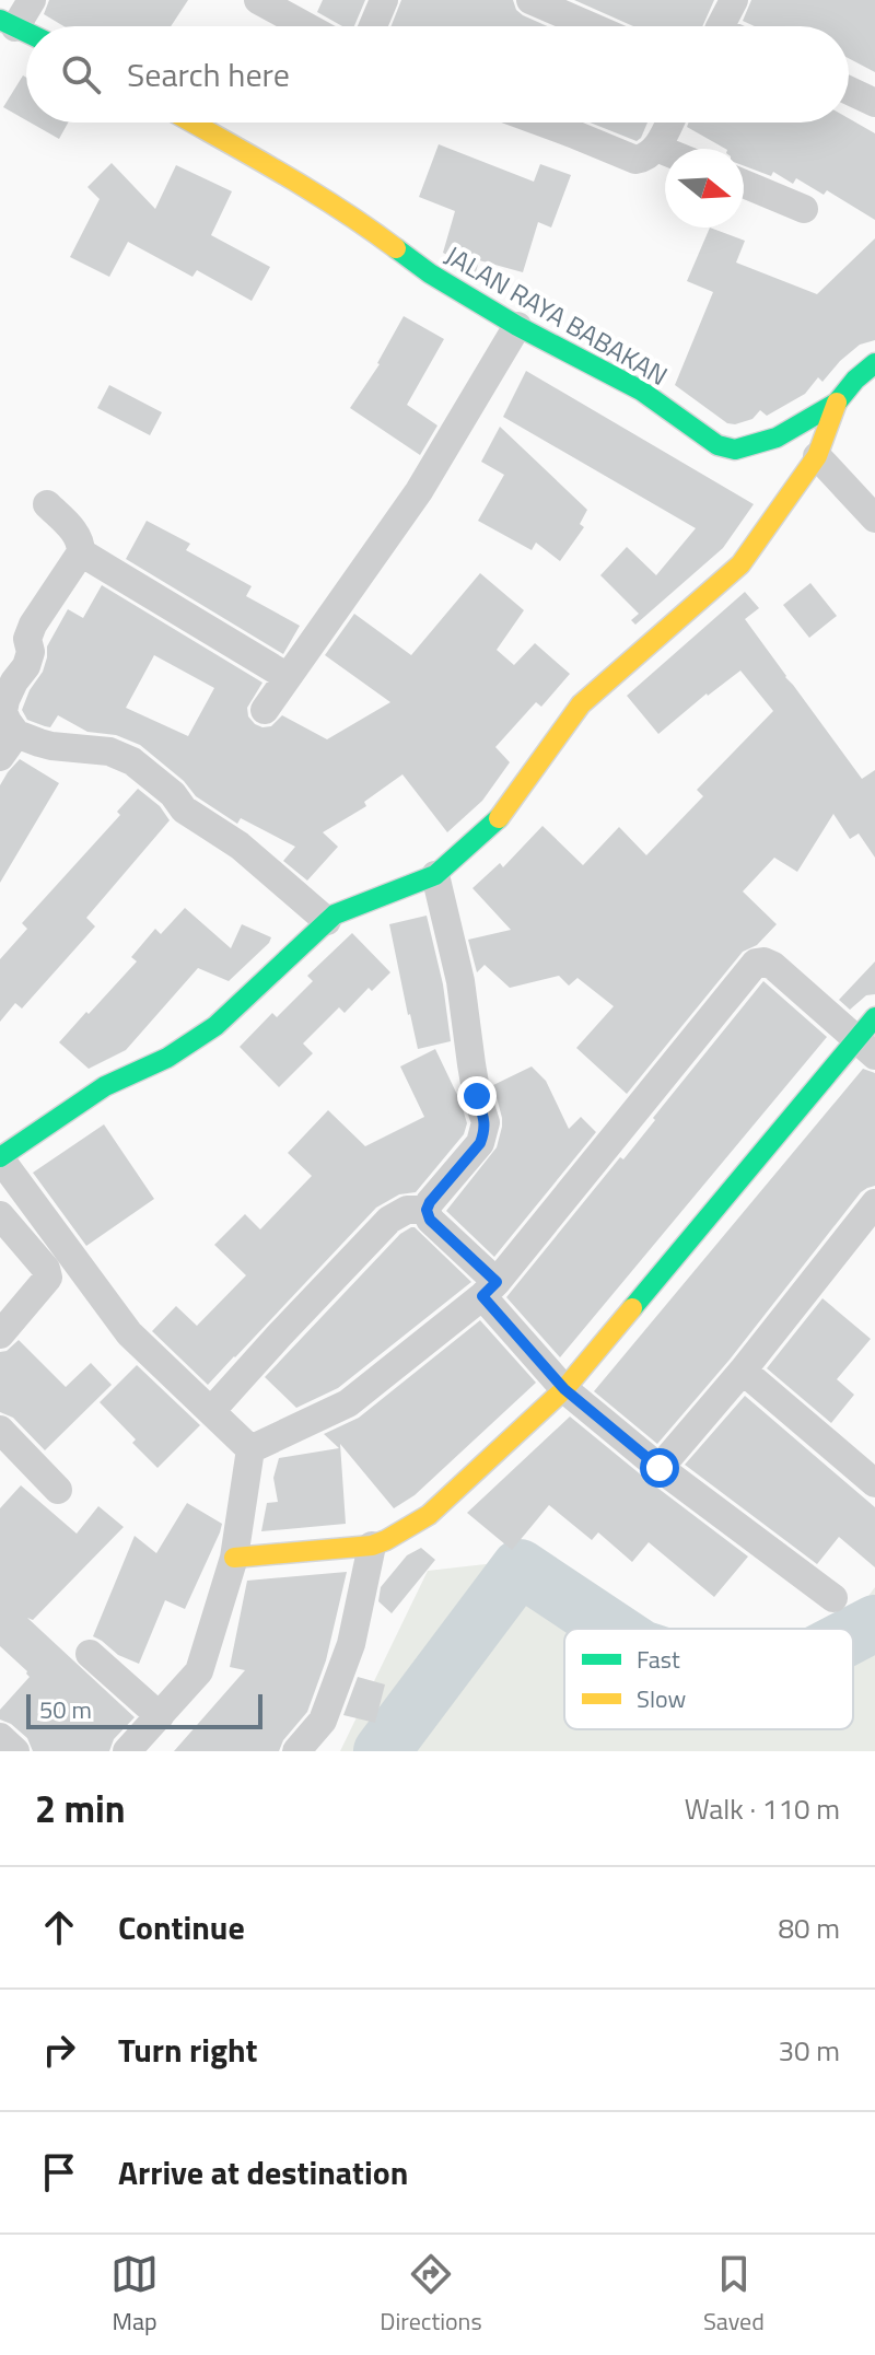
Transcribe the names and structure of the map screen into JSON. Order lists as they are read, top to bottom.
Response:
{
  "streets": {
    "street": ["JALAN RAYA BABAKAN"]
  },
  "legend": ["Fast", "Slow"],
  "scale_bar": "50 m",
  "north": "right",
  "page": {
    "search": "Search here",
    "scale": "50 m",
    "heading": ["2 min", "Walk · 110 m"],
    "list": [
      ["Continue", "80 m"],
      ["Turn right", "30 m"],
      "Arrive at destination"
    ],
    "nav": ["Map", "Directions", "Saved"]
  }
}
